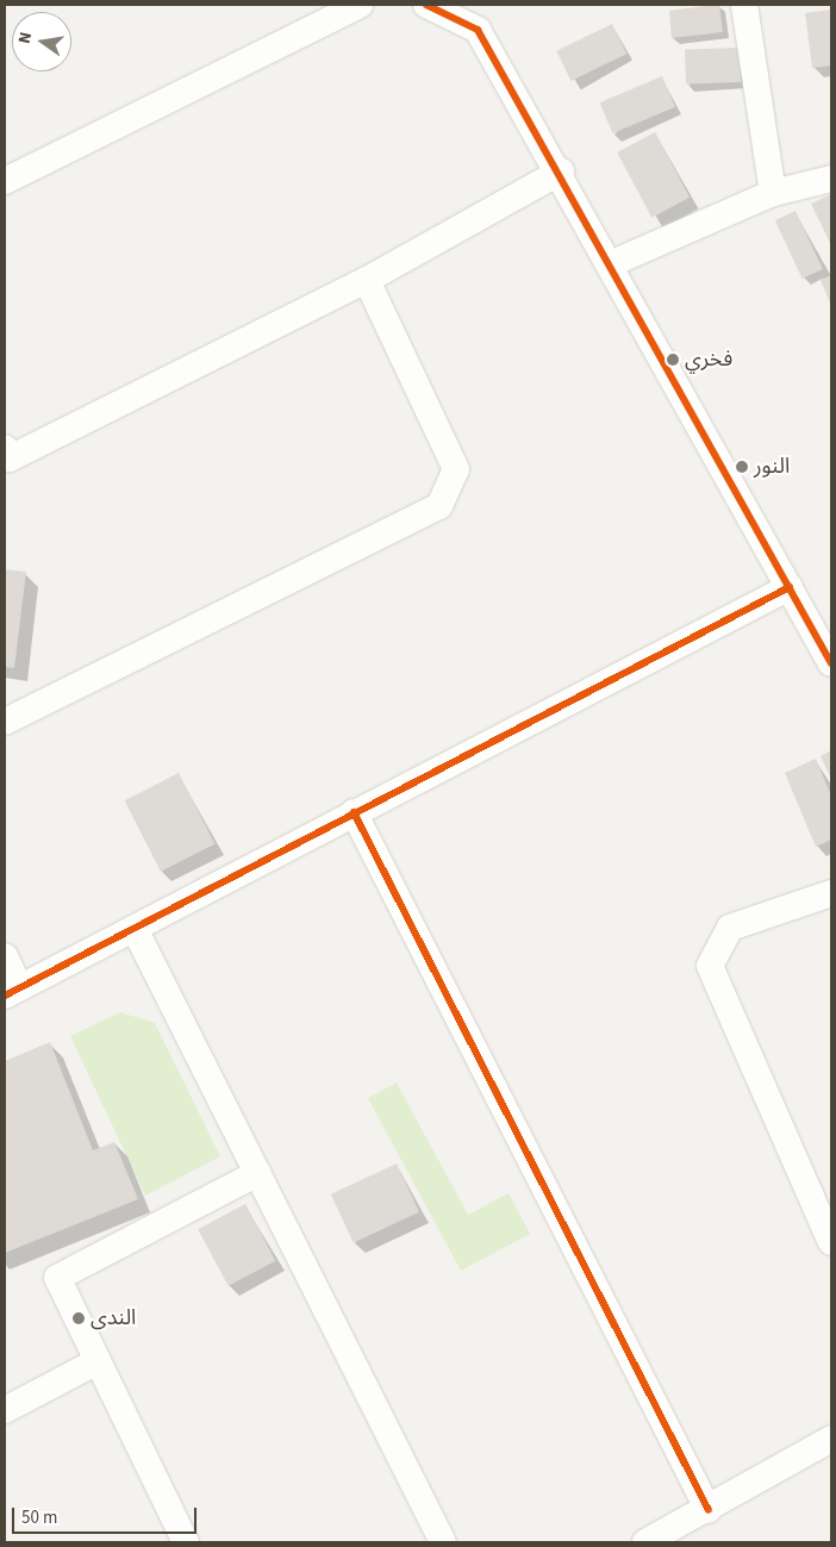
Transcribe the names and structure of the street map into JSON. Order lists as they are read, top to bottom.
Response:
{
  "places": ["فخري", "النور", "الندى"],
  "scale_bar": "50 m",
  "north": "left"
}
